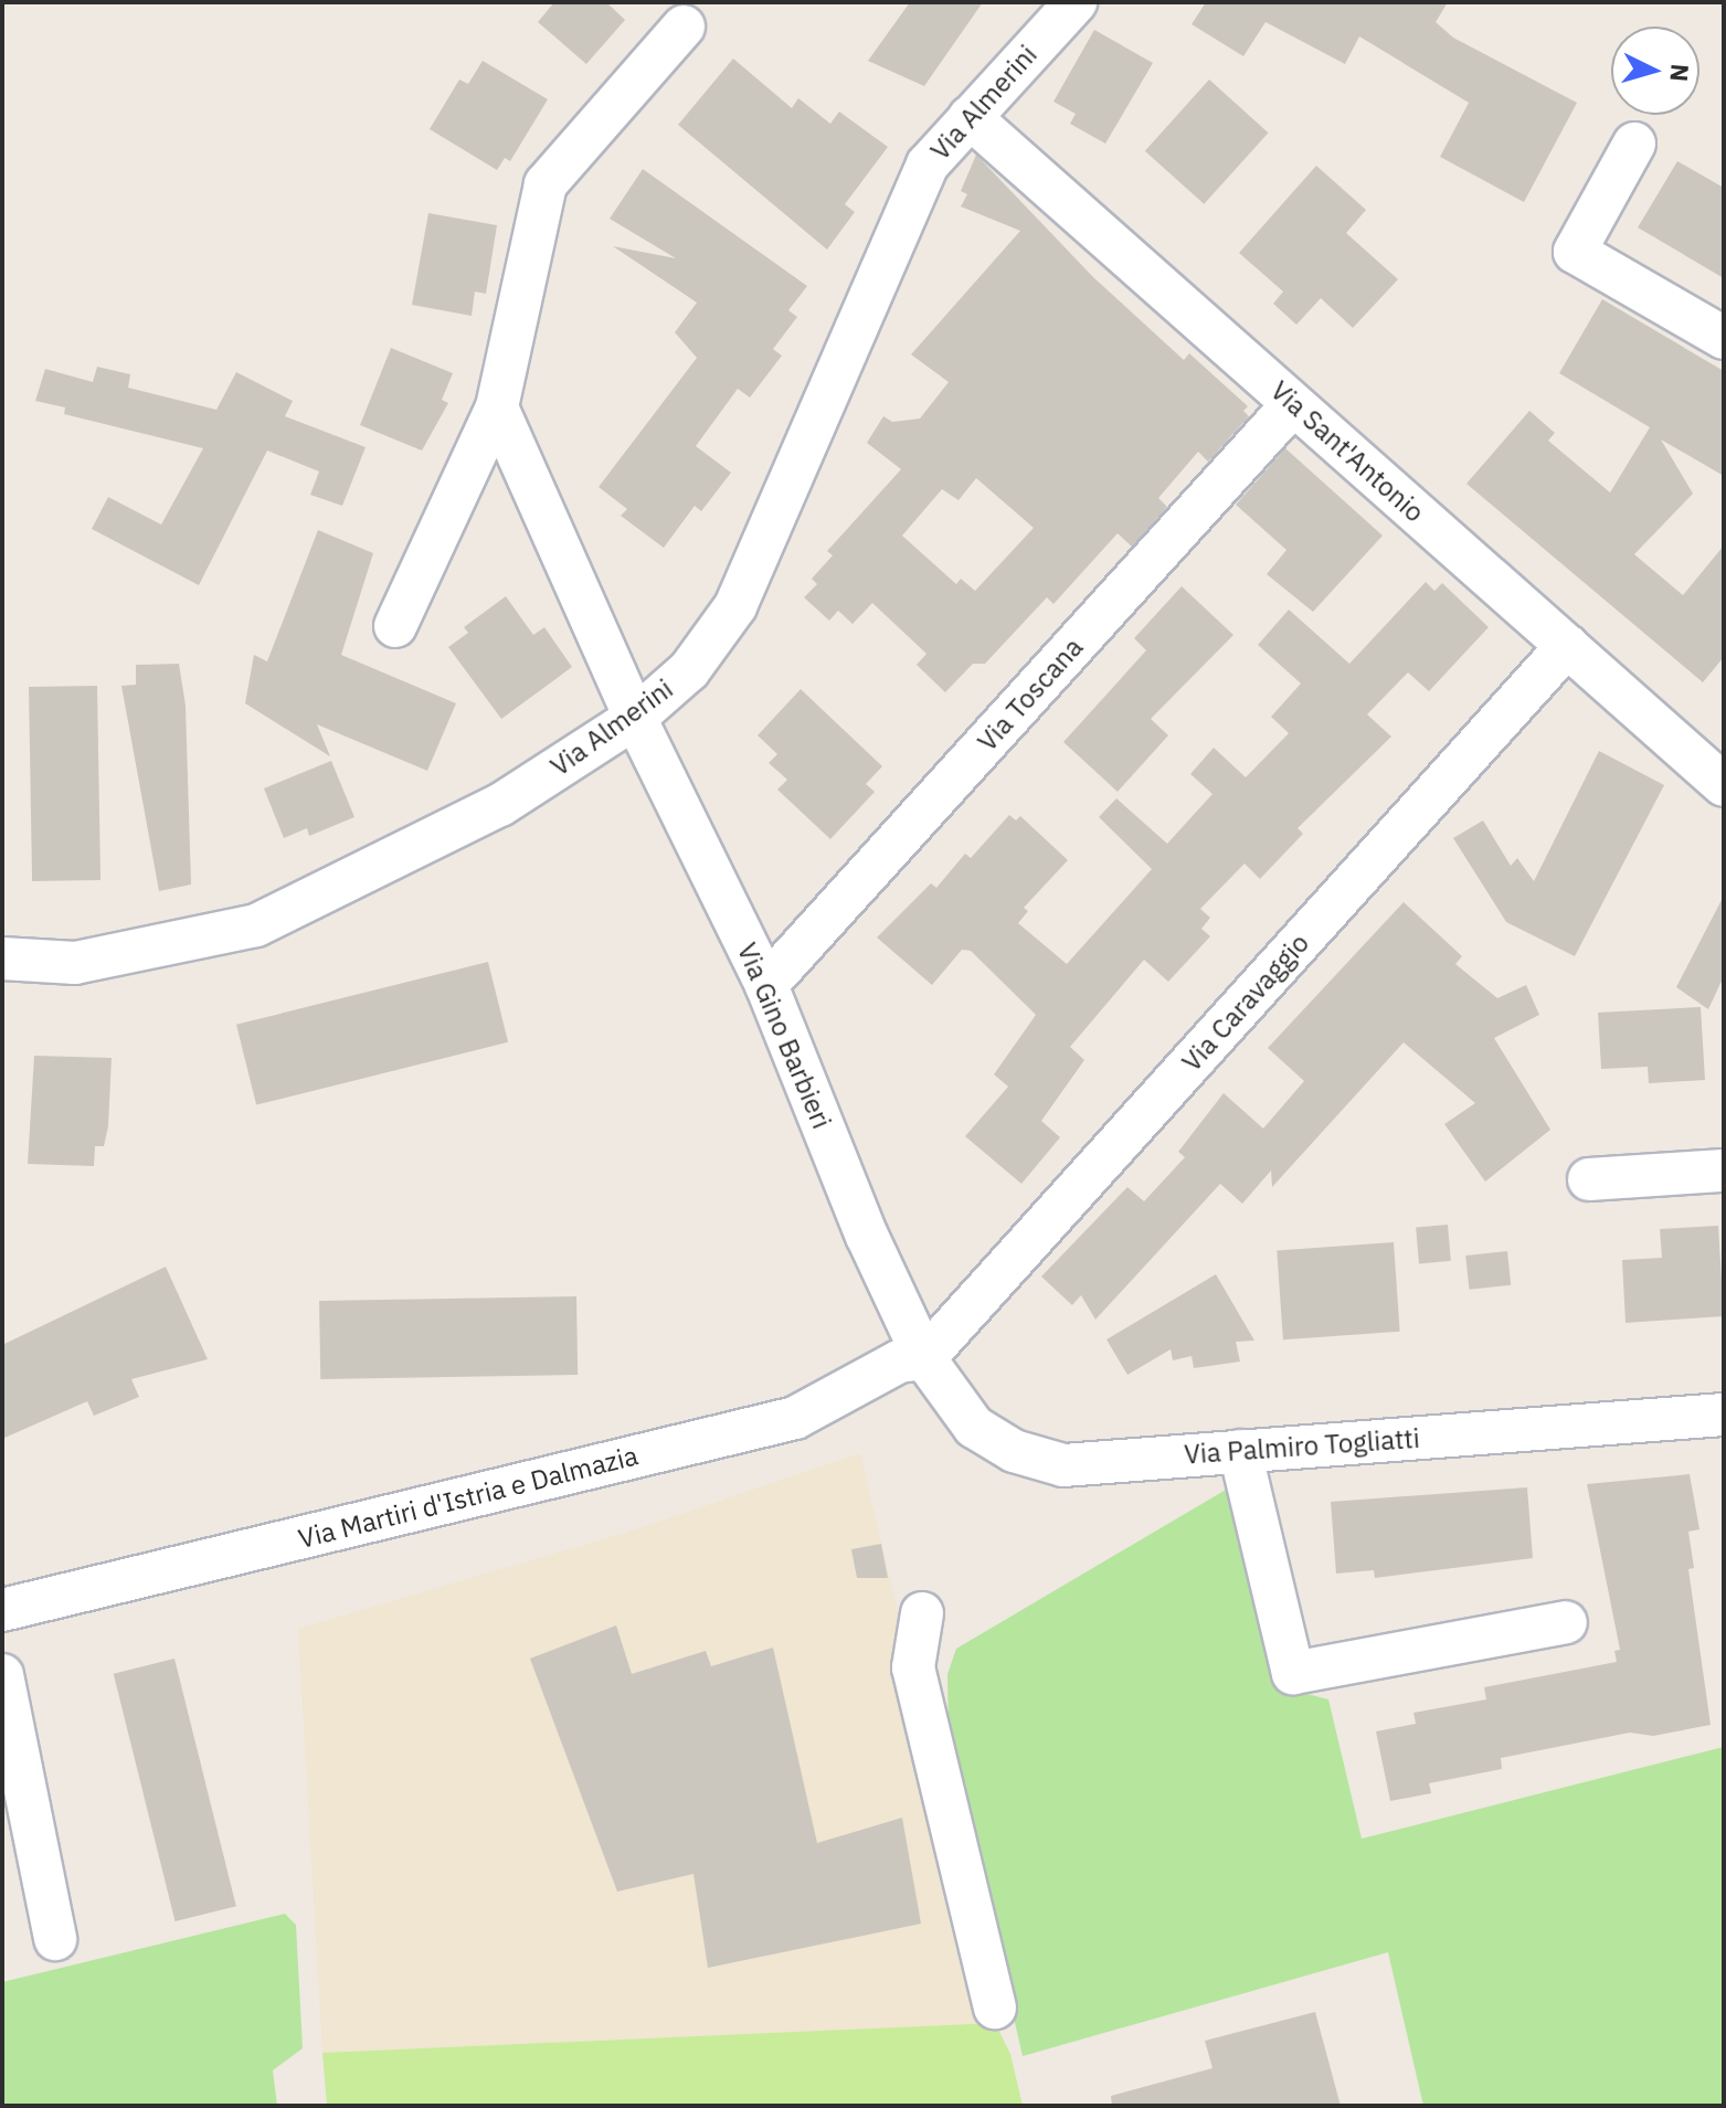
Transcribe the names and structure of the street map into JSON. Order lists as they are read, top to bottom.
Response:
{
  "streets": {
    "street": [
      "Via Almerini",
      "Via Sant'Antonio",
      "Via Toscana",
      "Via Caravaggio",
      "Via Gino Barbieri",
      "Via Palmiro Togliatti",
      "Via Martiri d'Istria e Dalmazia"
    ]
  },
  "crossings": [
    ["Via Almerini", "Via Sant'Antonio"],
    ["Via Almerini", "Via Gino Barbieri"],
    ["Via Sant'Antonio", "Via Toscana"],
    ["Via Sant'Antonio", "Via Caravaggio"],
    ["Via Toscana", "Via Gino Barbieri"],
    ["Via Caravaggio", "Via Gino Barbieri"],
    ["Via Caravaggio", "Via Palmiro Togliatti"],
    ["Via Caravaggio", "Via Martiri d'Istria e Dalmazia"],
    ["Via Gino Barbieri", "Via Palmiro Togliatti"],
    ["Via Gino Barbieri", "Via Martiri d'Istria e Dalmazia"],
    ["Via Palmiro Togliatti", "Via Martiri d'Istria e Dalmazia"]
  ],
  "north": "right"
}
